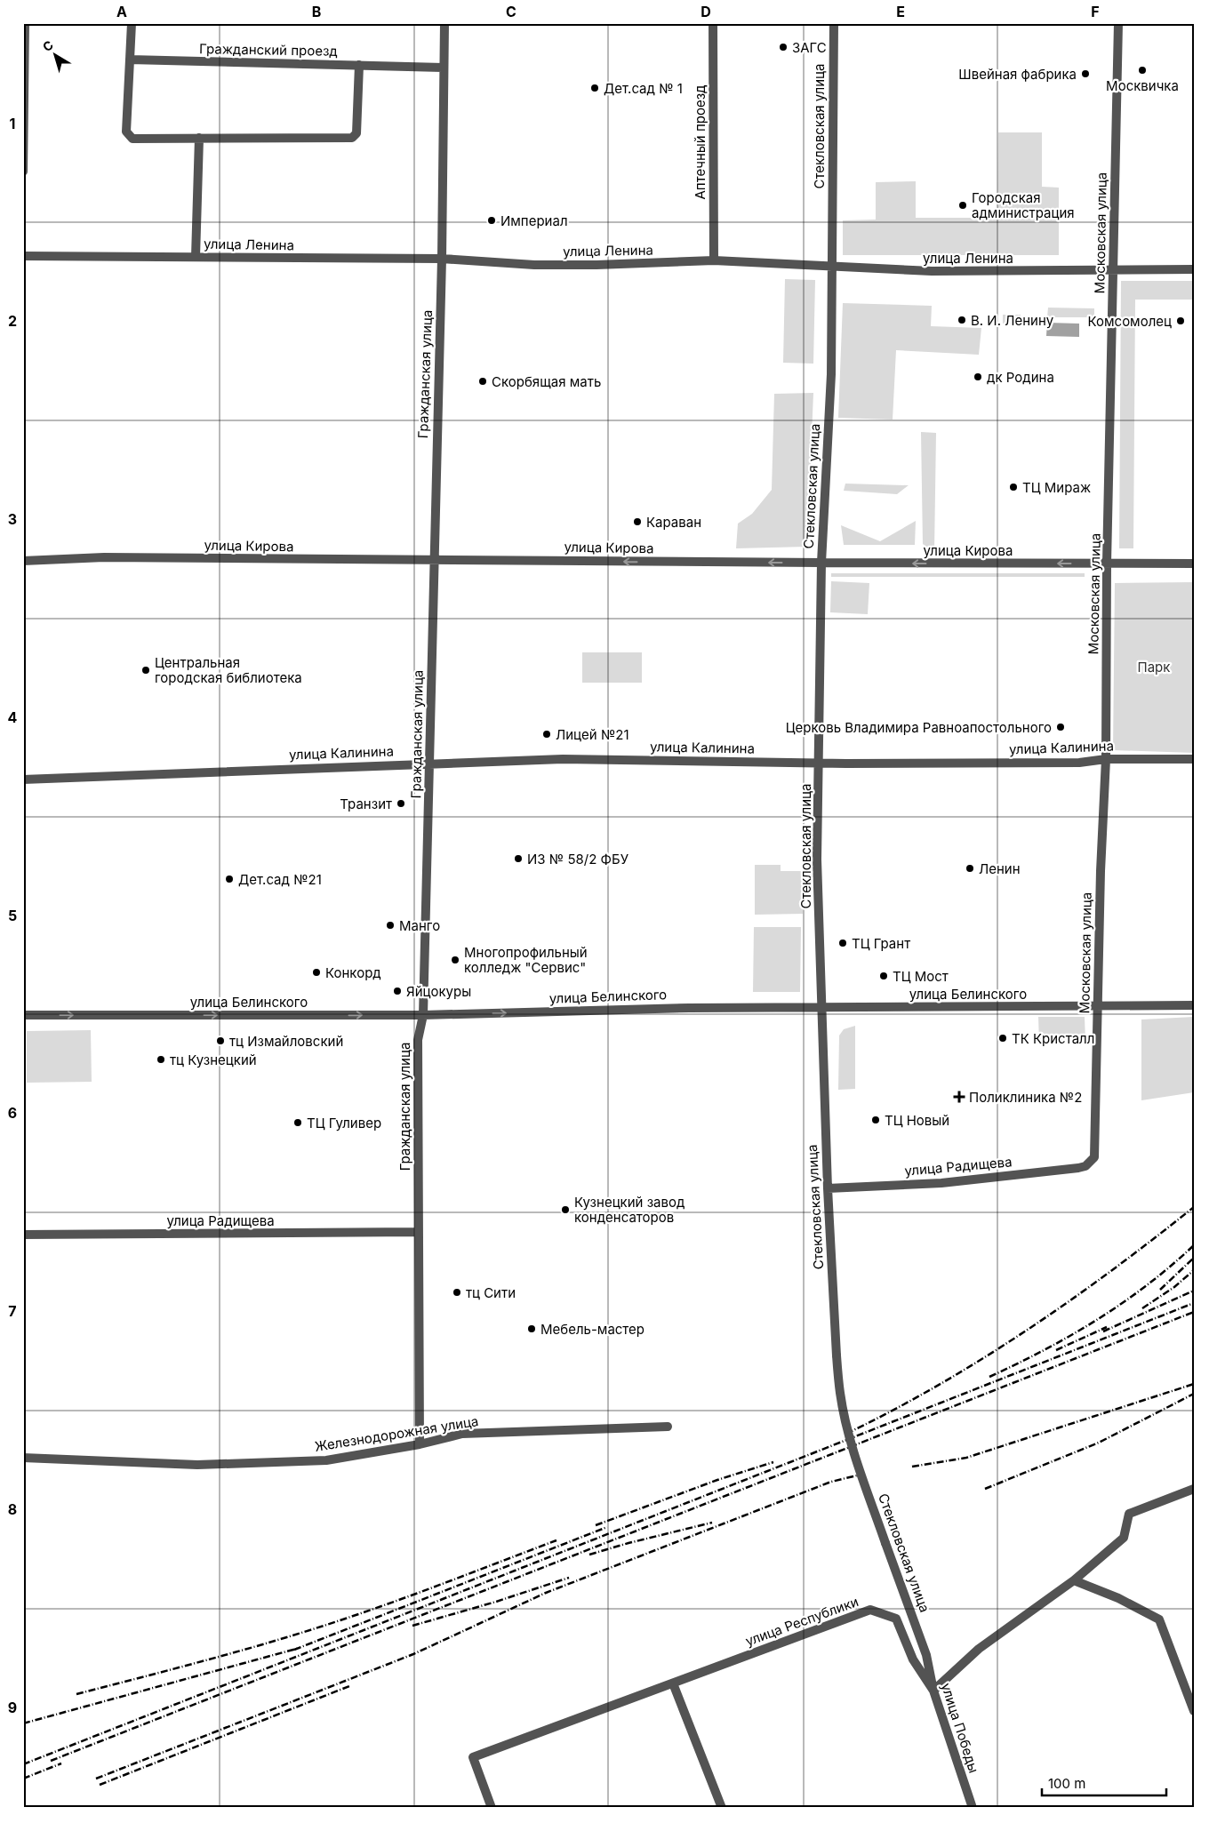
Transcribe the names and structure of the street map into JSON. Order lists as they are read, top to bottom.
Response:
{
  "streets": {
    "street": [
      "Гражданский проезд",
      "Стекловская улица",
      "Аптечный проезд",
      "Московская улица",
      "улица Ленина",
      "Гражданская улица",
      "улица Кирова",
      "улица Калинина",
      "улица Белинского",
      "улица Радищева",
      "Железнодорожная улица",
      "улица Республики",
      "улица Победы"
    ]
  },
  "crossings": [
    ["Гражданский проезд", "Гражданская улица"],
    ["Стекловская улица", "улица Ленина"],
    ["Стекловская улица", "улица Кирова"],
    ["Стекловская улица", "улица Калинина"],
    ["Стекловская улица", "улица Белинского"],
    ["Стекловская улица", "улица Радищева"],
    ["Стекловская улица", "улица Победы"],
    ["Аптечный проезд", "улица Ленина"],
    ["Московская улица", "улица Ленина"],
    ["Московская улица", "улица Кирова"],
    ["Московская улица", "улица Калинина"],
    ["Московская улица", "улица Белинского"],
    ["Московская улица", "улица Радищева"],
    ["улица Ленина", "Гражданская улица"],
    ["Гражданская улица", "улица Кирова"],
    ["Гражданская улица", "улица Калинина"],
    ["Гражданская улица", "улица Белинского"],
    ["Гражданская улица", "улица Радищева"],
    ["Гражданская улица", "Железнодорожная улица"],
    ["улица Республики", "улица Победы"]
  ],
  "one_way": ["улица Кирова", "улица Белинского"],
  "parks": ["Парк"],
  "places": {
    "other": [
      "ЗАГС",
      "Москвичка",
      "Швейная фабрика",
      "Дет.сад № 1",
      "Городская администрация",
      "Империал",
      "В. И. Ленину",
      "Комсомолец",
      "дк Родина",
      "Скорбящая мать",
      "ТЦ Мираж",
      "Караван",
      "Центральная городская библиотека",
      "Церковь Владимира Равноапостольного",
      "Лицей №21",
      "Транзит",
      "ИЗ № 58/2 ФБУ",
      "Ленин",
      "Дет.сад №21",
      "Манго",
      "ТЦ Грант",
      "Многопрофильный колледж \"Сервис\"",
      "Конкорд",
      "ТЦ Мост",
      "Яйцокуры",
      "ТК Кристалл",
      "тц Измайловский",
      "тц Кузнецкий",
      "ТЦ Новый",
      "ТЦ Гуливер",
      "Кузнецкий завод конденсаторов",
      "тц Сити",
      "Мебель-мастер"
    ],
    "health": ["Поликлиника №2"]
  },
  "scale_bar": "100 m",
  "north": "top left",
  "grid": {
    "columns": [
      "A",
      "B",
      "C",
      "D",
      "E",
      "F"
    ],
    "rows": [
      "1",
      "2",
      "3",
      "4",
      "5",
      "6",
      "7",
      "8",
      "9"
    ]
  }
}
